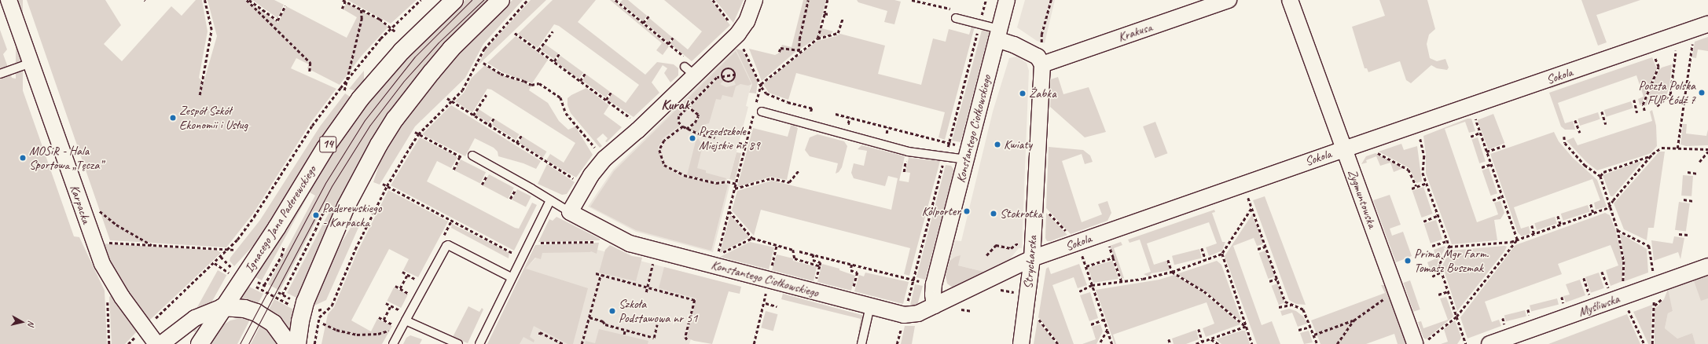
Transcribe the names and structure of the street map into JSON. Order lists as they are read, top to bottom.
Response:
{
  "streets": {
    "main road": ["14", "Ignacego Jana Paderewskiego"],
    "street": [
      "Krakusa",
      "Sokola",
      "Konstantego Ciołkowskiego",
      "Zygmuntowska",
      "Karpacka",
      "Strycharska",
      "Myśliwska"
    ]
  },
  "crossings": [
    ["Krakusa", "Strycharska"],
    ["Sokola", "Konstantego Ciołkowskiego"],
    ["Sokola", "Zygmuntowska"],
    ["Sokola", "Strycharska"]
  ],
  "districts": ["Kurak"],
  "places": [
    "Poczta Polska FUP Łódź 7",
    "Żabka",
    "Zespół Szkół Ekonomii i Usług",
    "Przedszkole Miejskie nr 89",
    "Kwiaty",
    "MOSiR - Hala Sportowa „Tęcza”",
    "Kolporter",
    "Stokrotka",
    "Paderewskiego - Karpacka",
    "Prima Mgr Farm. Tomasz Buszmak",
    "Szkoła Podstawowa nr 51"
  ],
  "north": "right"
}
